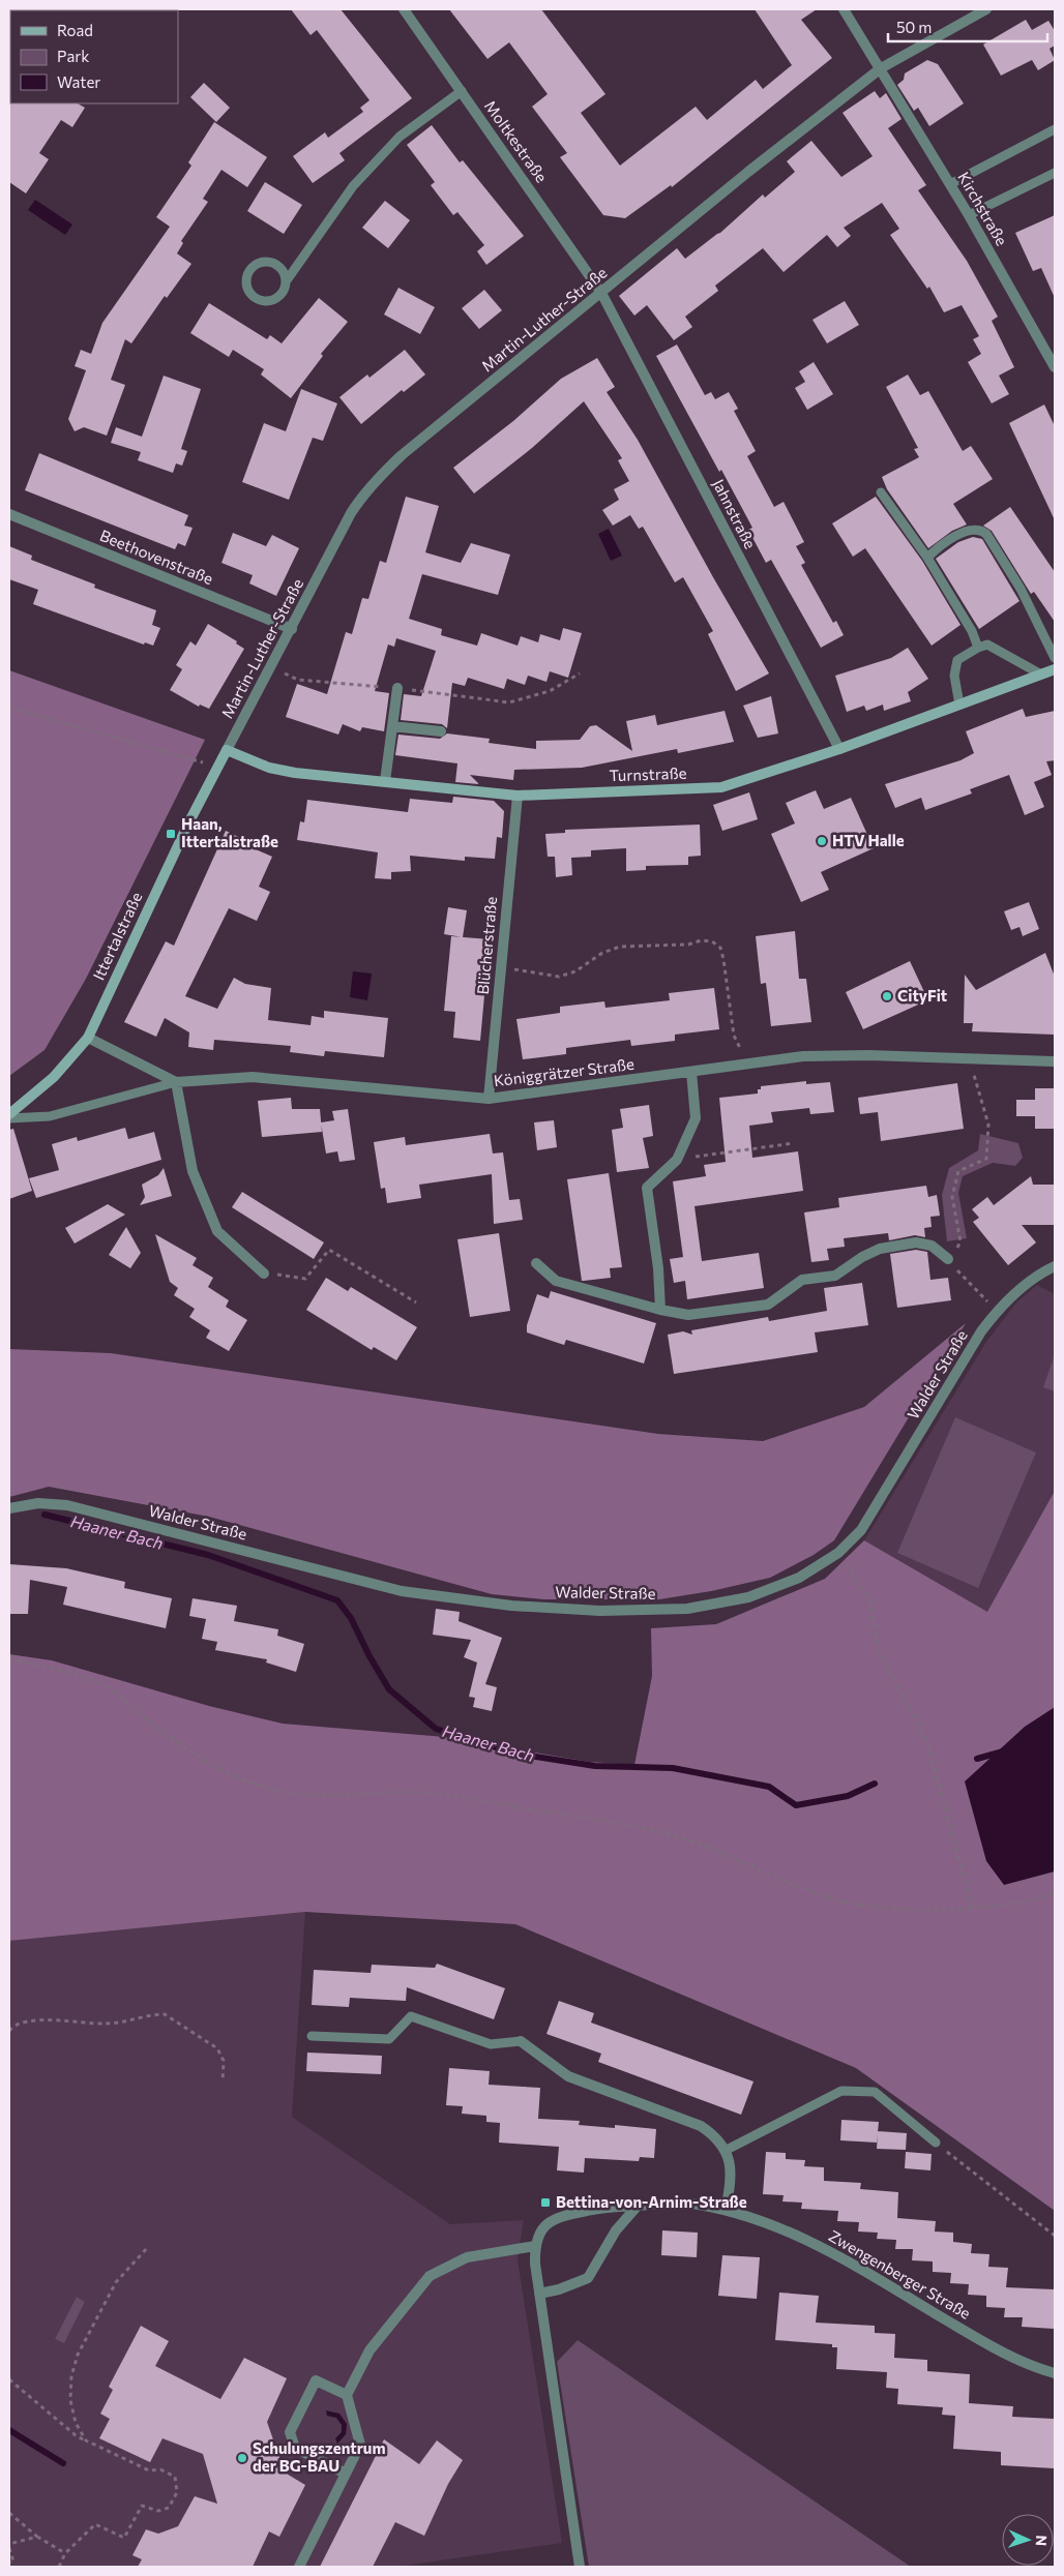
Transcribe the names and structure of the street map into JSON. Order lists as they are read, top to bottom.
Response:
{
  "streets": {
    "main road": ["Turnstraße", "Ittertalstraße"],
    "street": [
      "Moltkestraße",
      "Kirchstraße",
      "Martin-Luther-Straße",
      "Jahnstraße",
      "Beethovenstraße",
      "Blücherstraße",
      "Königgrätzer Straße",
      "Walder Straße",
      "Zwengenberger Straße"
    ]
  },
  "crossings": [
    ["Moltkestraße", "Martin-Luther-Straße"],
    ["Moltkestraße", "Jahnstraße"],
    ["Kirchstraße", "Martin-Luther-Straße"],
    ["Martin-Luther-Straße", "Jahnstraße"],
    ["Martin-Luther-Straße", "Beethovenstraße"],
    ["Martin-Luther-Straße", "Turnstraße"],
    ["Martin-Luther-Straße", "Ittertalstraße"],
    ["Jahnstraße", "Turnstraße"],
    ["Turnstraße", "Ittertalstraße"],
    ["Turnstraße", "Blücherstraße"],
    ["Blücherstraße", "Königgrätzer Straße"]
  ],
  "water": ["Haaner Bach"],
  "places": {
    "transit": ["Haan, Ittertalstraße", "Bettina-von-Arnim-Straße"],
    "other": ["HTV Halle", "CityFit", "Schulungszentrum der BG-BAU"]
  },
  "legend": ["Road", "Park", "Water"],
  "scale_bar": "50 m",
  "north": "right"
}
